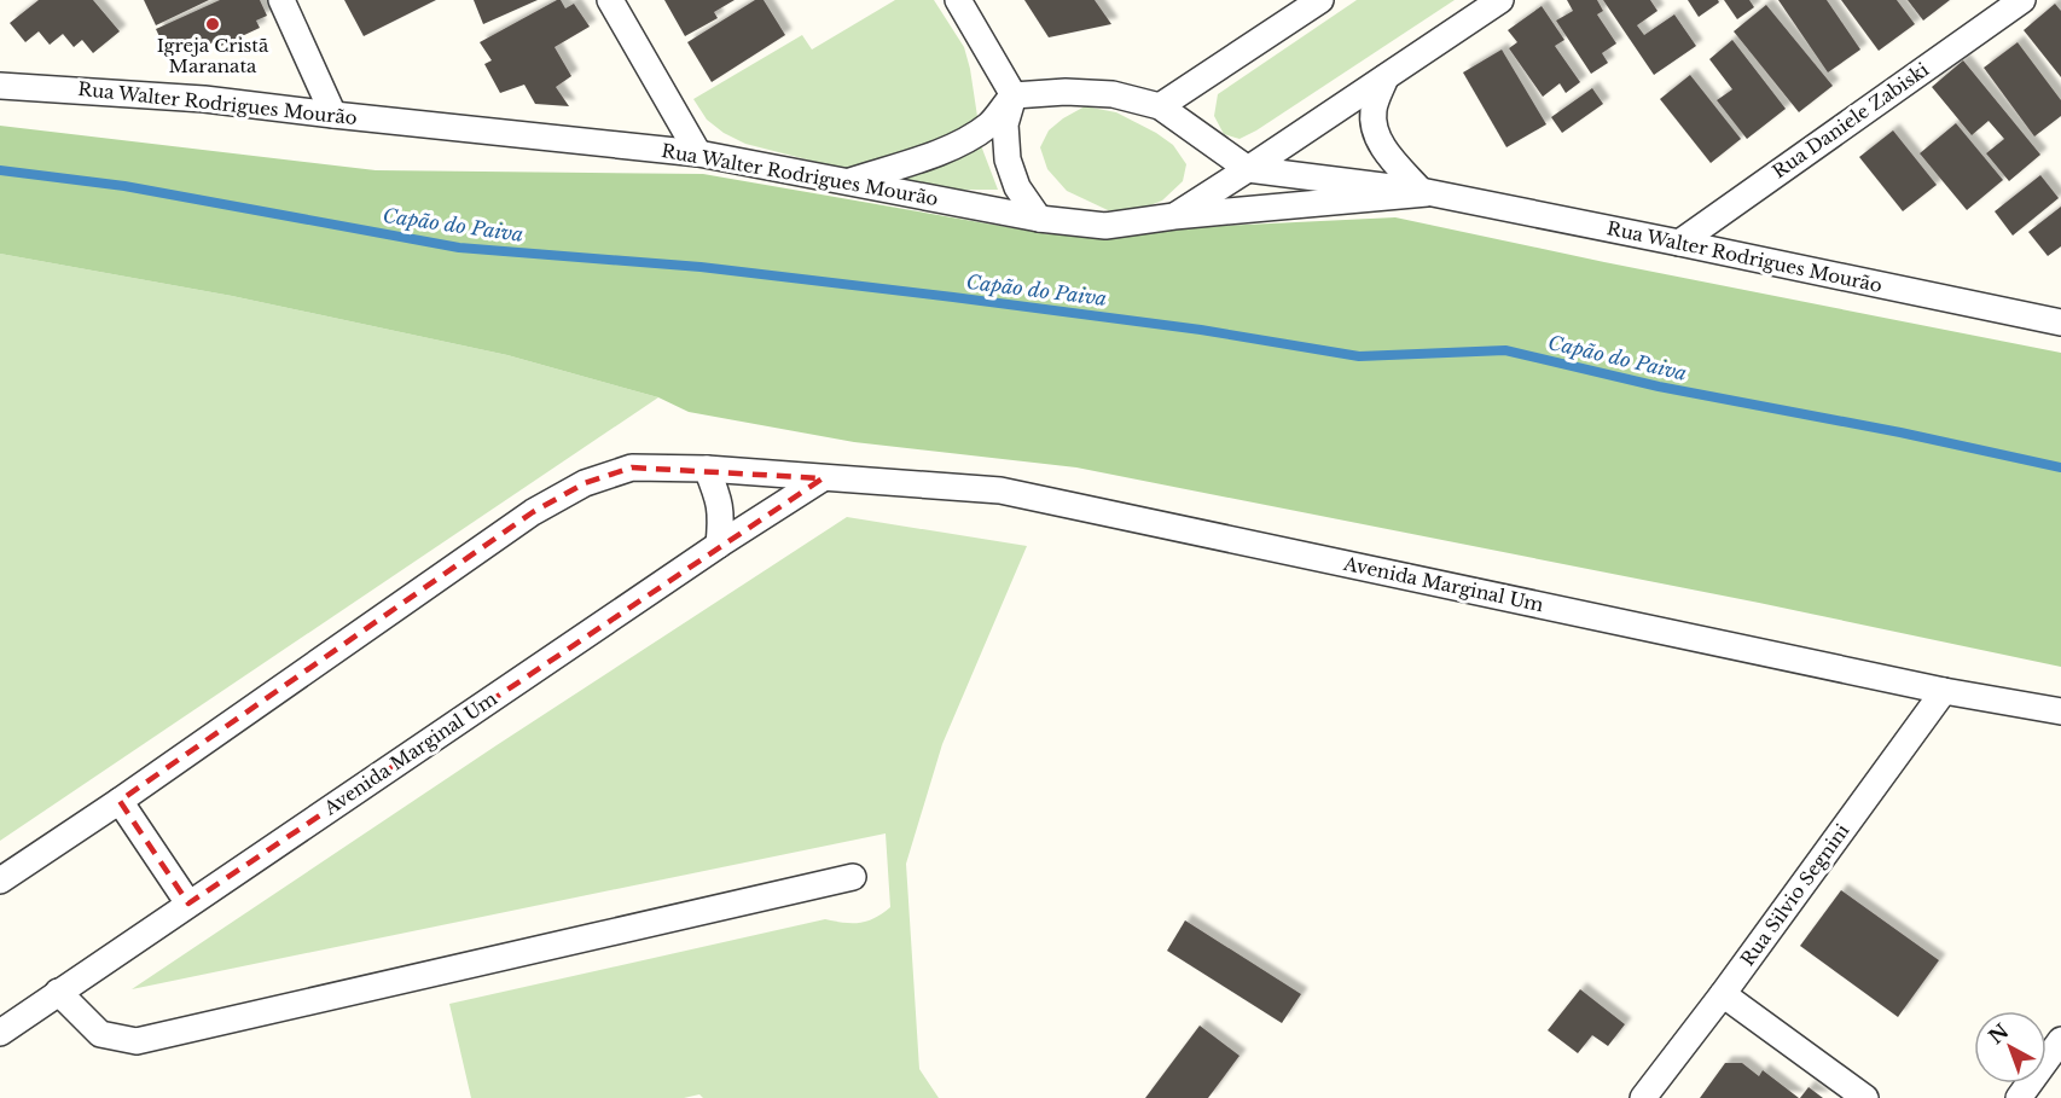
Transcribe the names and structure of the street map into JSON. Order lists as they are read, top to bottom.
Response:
{
  "streets": {
    "street": [
      "Rua Walter Rodrigues Mourão",
      "Rua Daniele Zabiski",
      "Avenida Marginal Um",
      "Rua Silvio Segnini"
    ]
  },
  "crossings": [
    ["Rua Walter Rodrigues Mourão", "Rua Daniele Zabiski"],
    ["Avenida Marginal Um", "Rua Silvio Segnini"]
  ],
  "water": ["Capão do Paiva"],
  "places": ["Igreja Cristã Maranata"],
  "north": "top left"
}
